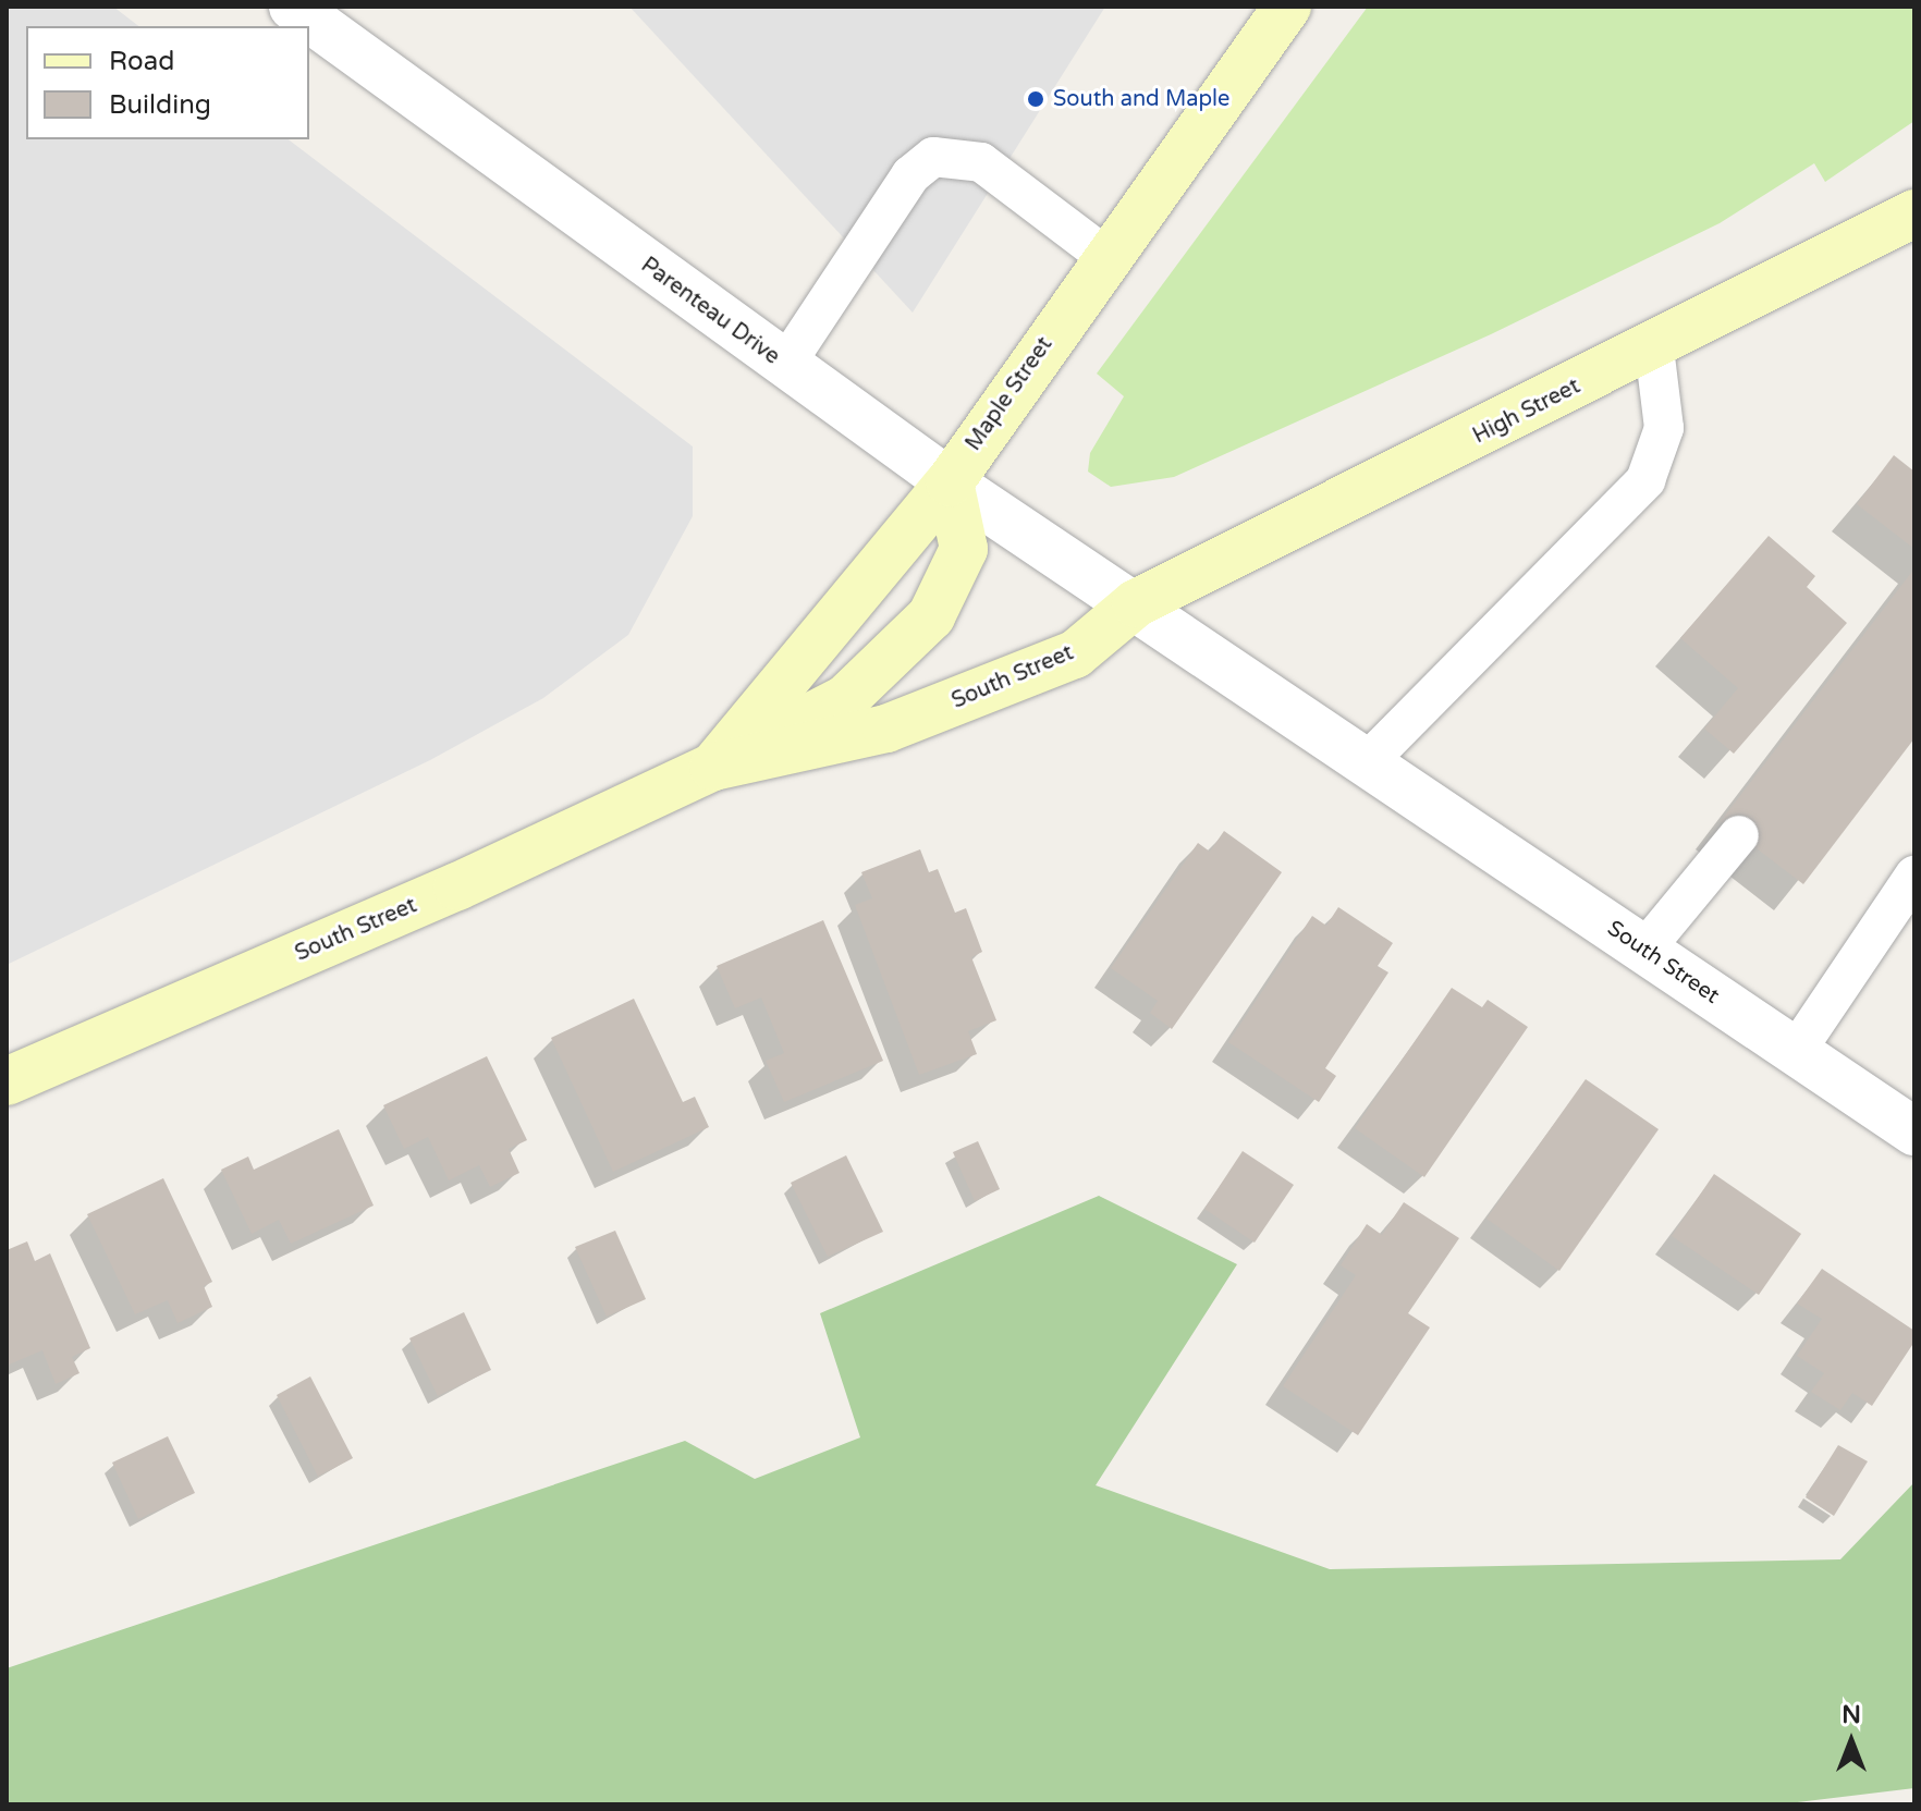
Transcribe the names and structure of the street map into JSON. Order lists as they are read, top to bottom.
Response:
{
  "streets": {
    "main road": ["Maple Street", "High Street", "South Street"],
    "street": ["Parenteau Drive"]
  },
  "crossings": [
    ["Parenteau Drive", "Maple Street"],
    ["Parenteau Drive", "High Street"],
    ["Parenteau Drive", "South Street"],
    ["Maple Street", "South Street"],
    ["High Street", "South Street"]
  ],
  "places": ["South and Maple"],
  "legend": ["Road", "Building"],
  "north": "top"
}
